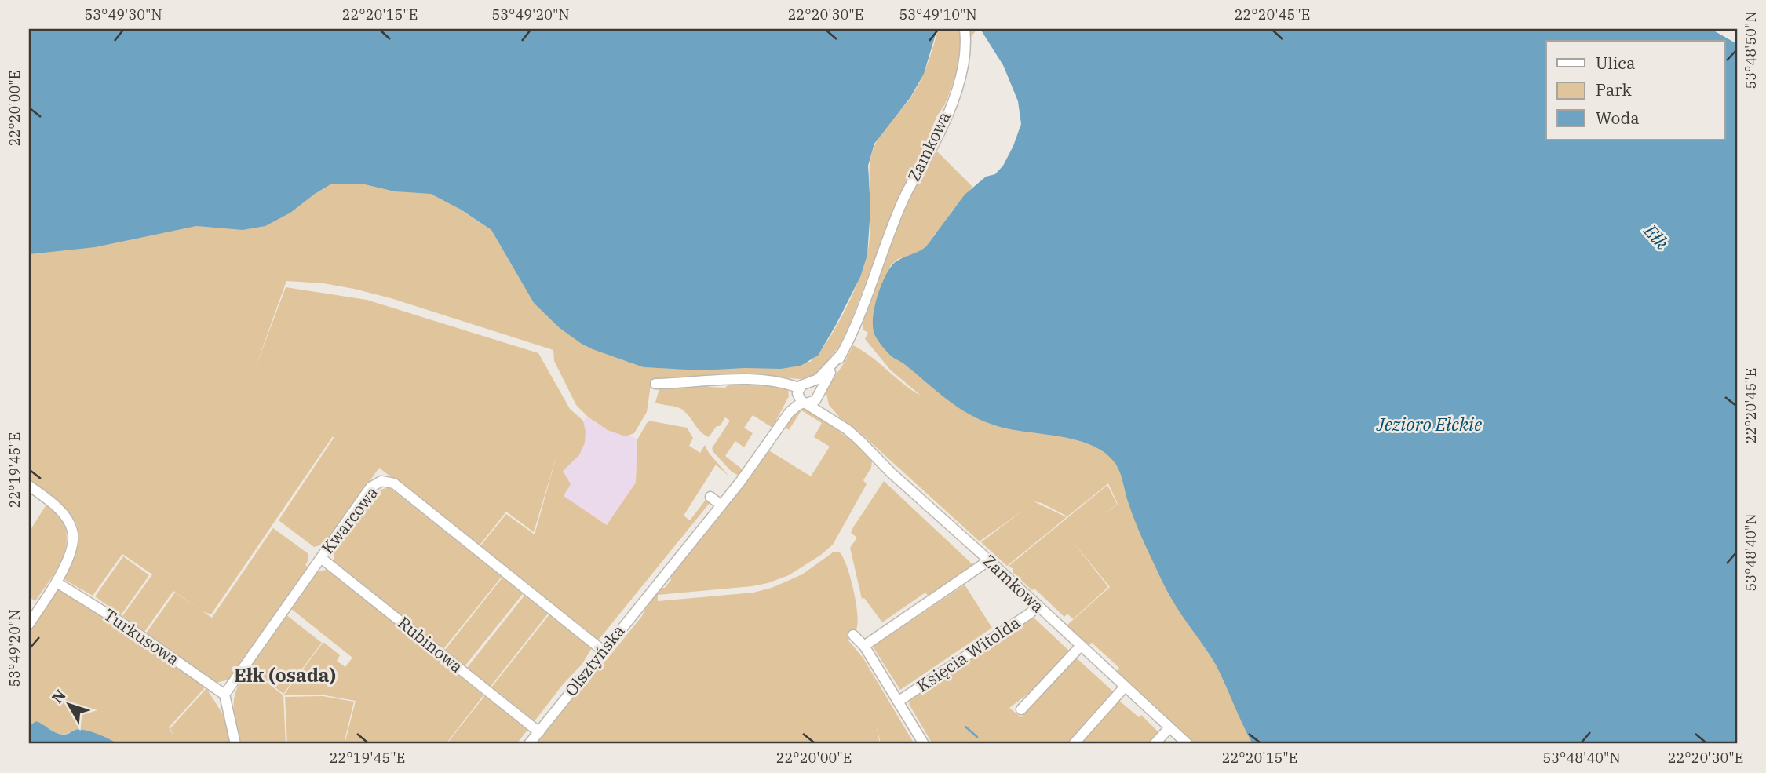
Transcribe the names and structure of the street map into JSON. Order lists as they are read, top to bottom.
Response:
{
  "streets": {
    "street": [
      "Zamkowa",
      "Kwarcowa",
      "Turkusowa",
      "Rubinowa",
      "Księcia Witolda",
      "Olsztyńska"
    ]
  },
  "crossings": [
    ["Zamkowa", "Księcia Witolda"],
    ["Kwarcowa", "Turkusowa"],
    ["Kwarcowa", "Rubinowa"],
    ["Kwarcowa", "Olsztyńska"],
    ["Rubinowa", "Olsztyńska"]
  ],
  "districts": ["Ełk (osada)"],
  "water": ["Ełk", "Jezioro Ełckie"],
  "legend": ["Ulica", "Park", "Woda"],
  "north": "top left",
  "coordinates": [
    "53°49'30\"N",
    "22°20'15\"E",
    "53°49'20\"N",
    "22°20'30\"E",
    "53°49'10\"N",
    "22°20'45\"E",
    "53°48'50\"N",
    "22°20'00\"E",
    "22°19'45\"E",
    "53°48'40\"N"
  ]
}
